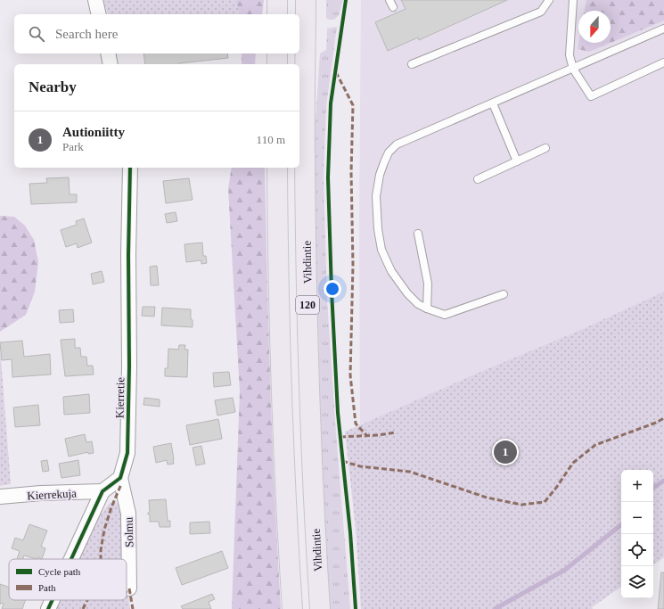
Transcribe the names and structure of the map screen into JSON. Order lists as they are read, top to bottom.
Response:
{
  "streets": {
    "main road": ["Vihdintie", "120"],
    "street": ["Kierretie", "Kierrekuja", "Solmu"]
  },
  "crossings": [
    ["Kierretie", "Solmu"]
  ],
  "legend": ["Cycle path", "Path"],
  "north": "bottom",
  "page": {
    "search": "Search here",
    "heading": "Nearby",
    "list": [
      {
        "mark": "1",
        "name": "Autioniitty",
        "note": "Park",
        "value": "110 m"
      }
    ],
    "pins": "1",
    "map_buttons": ["+", "−"]
  }
}
